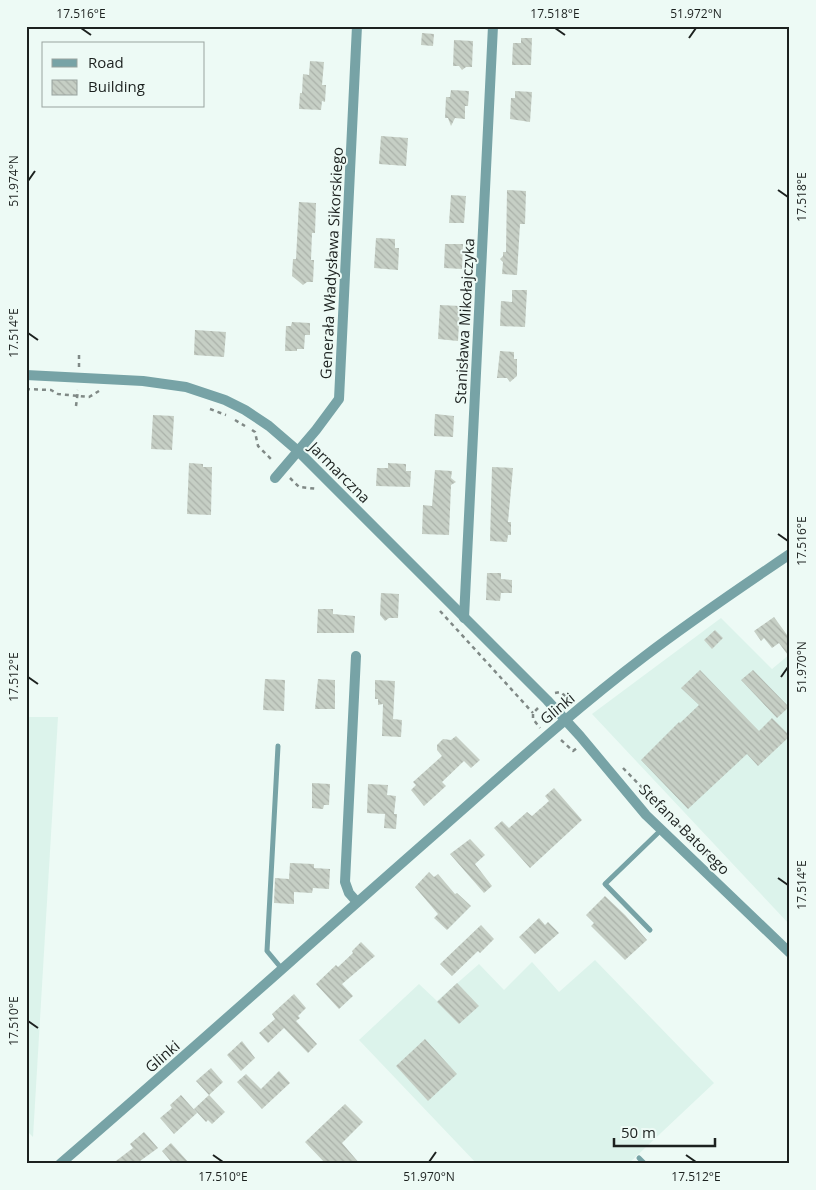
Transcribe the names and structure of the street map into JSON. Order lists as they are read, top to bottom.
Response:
{
  "streets": {
    "street": [
      "Generała Władysława Sikorskiego",
      "Stanisława Mikołajczyka",
      "Jarmarczna",
      "Glinki",
      "Stefana Batorego"
    ]
  },
  "crossings": [
    ["Generała Władysława Sikorskiego", "Jarmarczna"],
    ["Stanisława Mikołajczyka", "Jarmarczna"],
    ["Jarmarczna", "Glinki"],
    ["Jarmarczna", "Stefana Batorego"],
    ["Glinki", "Stefana Batorego"]
  ],
  "legend": ["Road", "Building"],
  "scale_bar": "50 m",
  "coordinates": [
    "17.516°E",
    "17.518°E",
    "51.972°N",
    "51.974°N",
    "17.514°E",
    "51.970°N",
    "17.512°E",
    "17.510°E"
  ]
}
